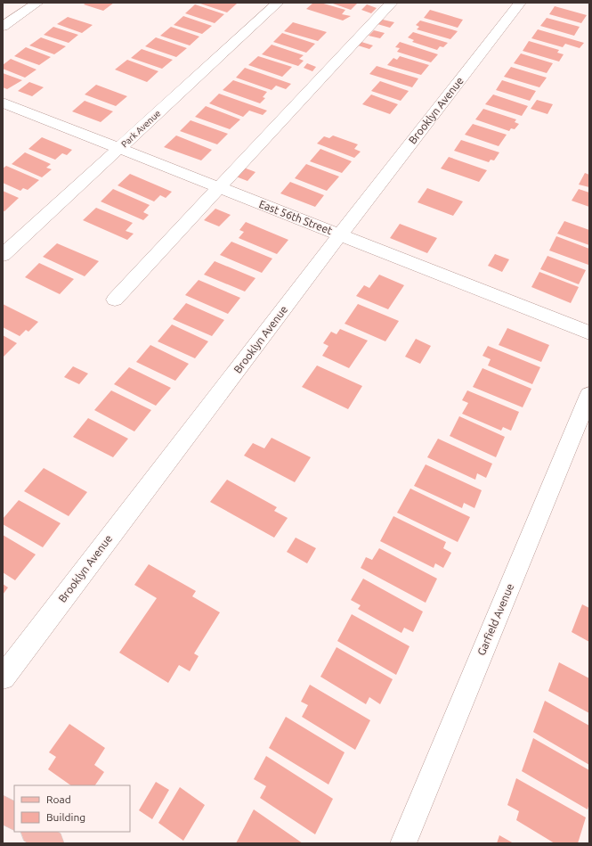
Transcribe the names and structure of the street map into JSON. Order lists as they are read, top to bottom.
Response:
{
  "streets": {
    "street": [
      "Brooklyn Avenue",
      "Park Avenue",
      "East 56th Street",
      "Garfield Avenue"
    ]
  },
  "crossings": [
    ["Brooklyn Avenue", "East 56th Street"],
    ["Park Avenue", "East 56th Street"]
  ],
  "legend": ["Road", "Building"]
}
